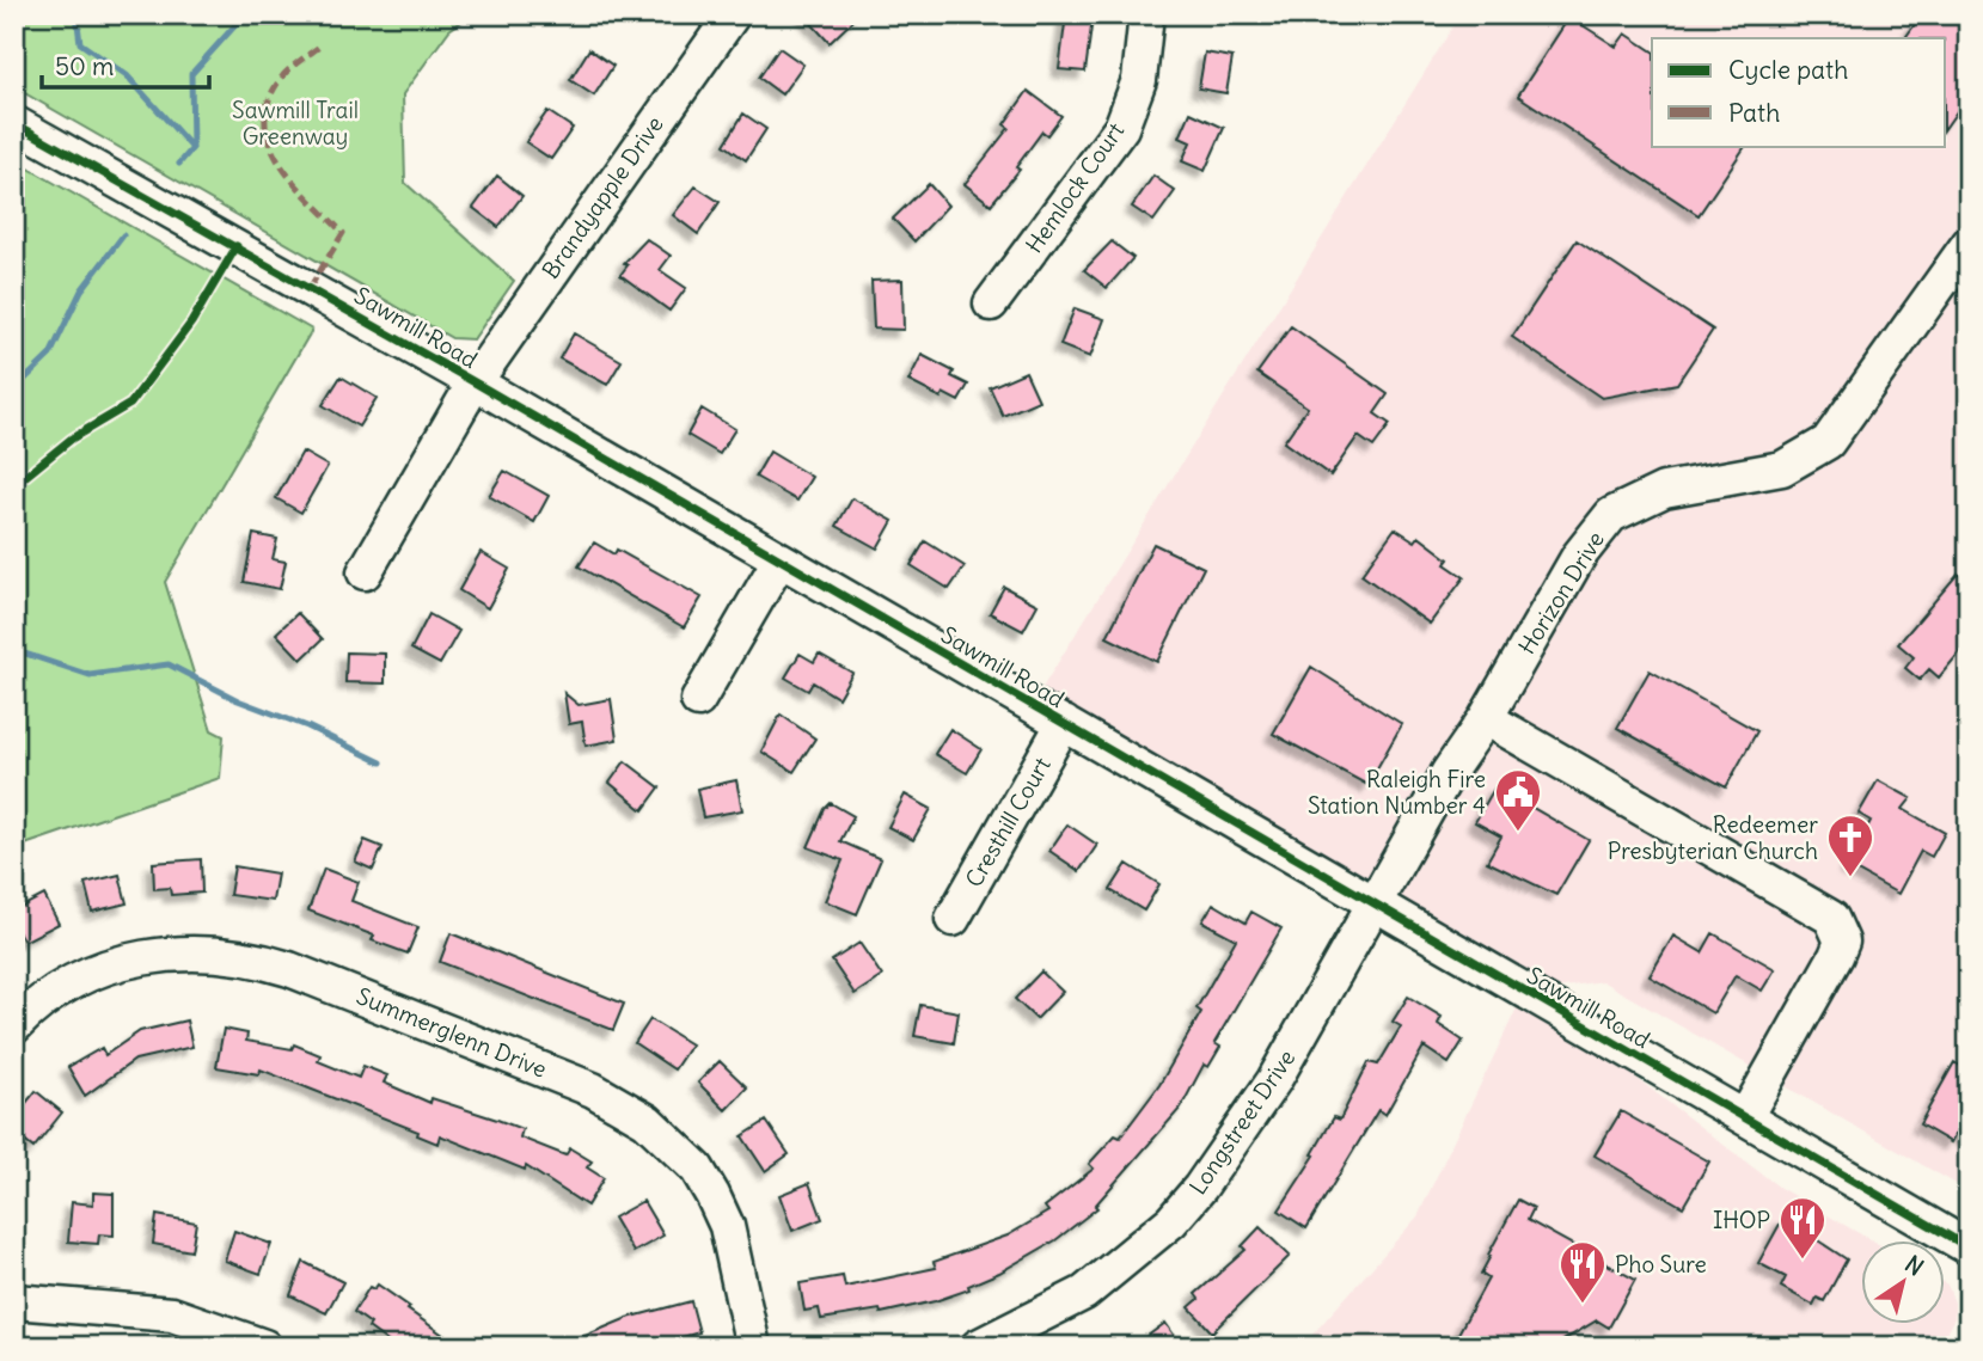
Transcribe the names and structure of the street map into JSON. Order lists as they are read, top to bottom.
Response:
{
  "streets": {
    "street": [
      "Hemlock Court",
      "Brandyapple Drive",
      "Sawmill Road",
      "Horizon Drive",
      "Cresthill Court",
      "Summerglenn Drive",
      "Longstreet Drive"
    ]
  },
  "crossings": [
    ["Brandyapple Drive", "Sawmill Road"],
    ["Sawmill Road", "Horizon Drive"],
    ["Sawmill Road", "Cresthill Court"],
    ["Sawmill Road", "Longstreet Drive"],
    ["Horizon Drive", "Longstreet Drive"]
  ],
  "parks": ["Sawmill Trail Greenway"],
  "places": {
    "public building": ["Raleigh Fire Station Number 4"],
    "church": ["Redeemer Presbyterian Church"],
    "restaurant": ["IHOP", "Pho Sure"]
  },
  "legend": ["Cycle path", "Path"],
  "scale_bar": "50 m",
  "north": "top right"
}
